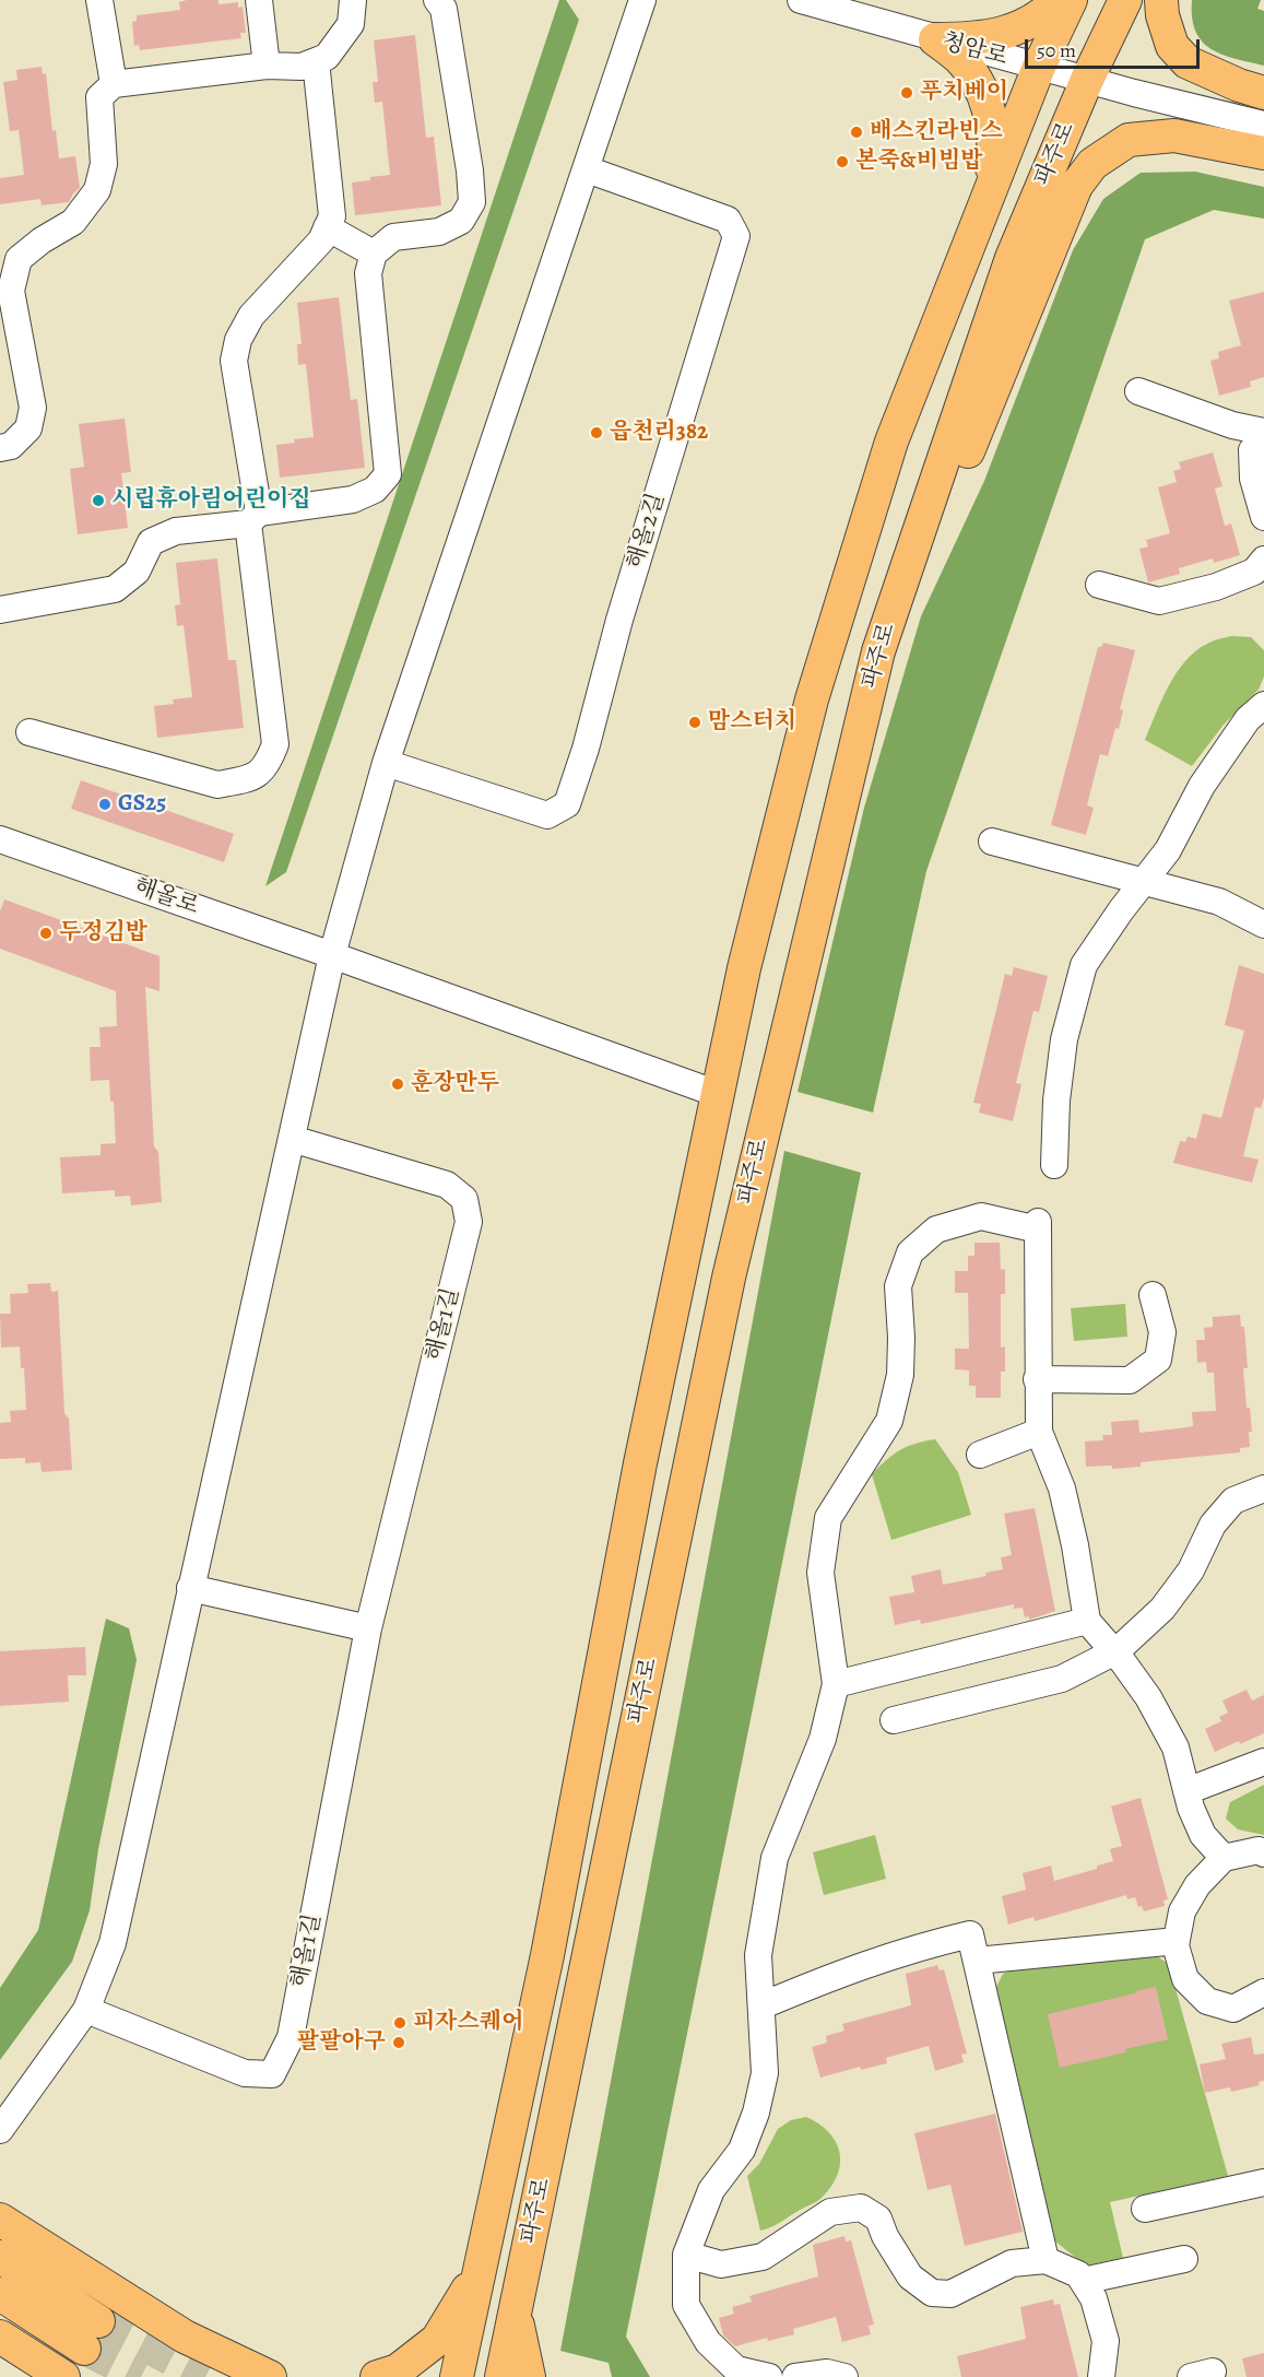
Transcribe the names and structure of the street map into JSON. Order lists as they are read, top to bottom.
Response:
{
  "streets": {
    "main road": ["파주로"],
    "street": [
      "청암로",
      "해올2길",
      "해올로",
      "해올1길"
    ]
  },
  "crossings": [
    ["청암로", "파주로"],
    ["파주로", "해올로"]
  ],
  "places": [
    "푸치베이",
    "배스킨라빈스",
    "본죽&비빔밥",
    "읍천리382",
    "시립휴아림어린이집",
    "맘스터치",
    "GS25",
    "두정김밥",
    "훈장만두",
    "피자스퀘어",
    "팔팔아구"
  ],
  "scale_bar": "50 m"
}
